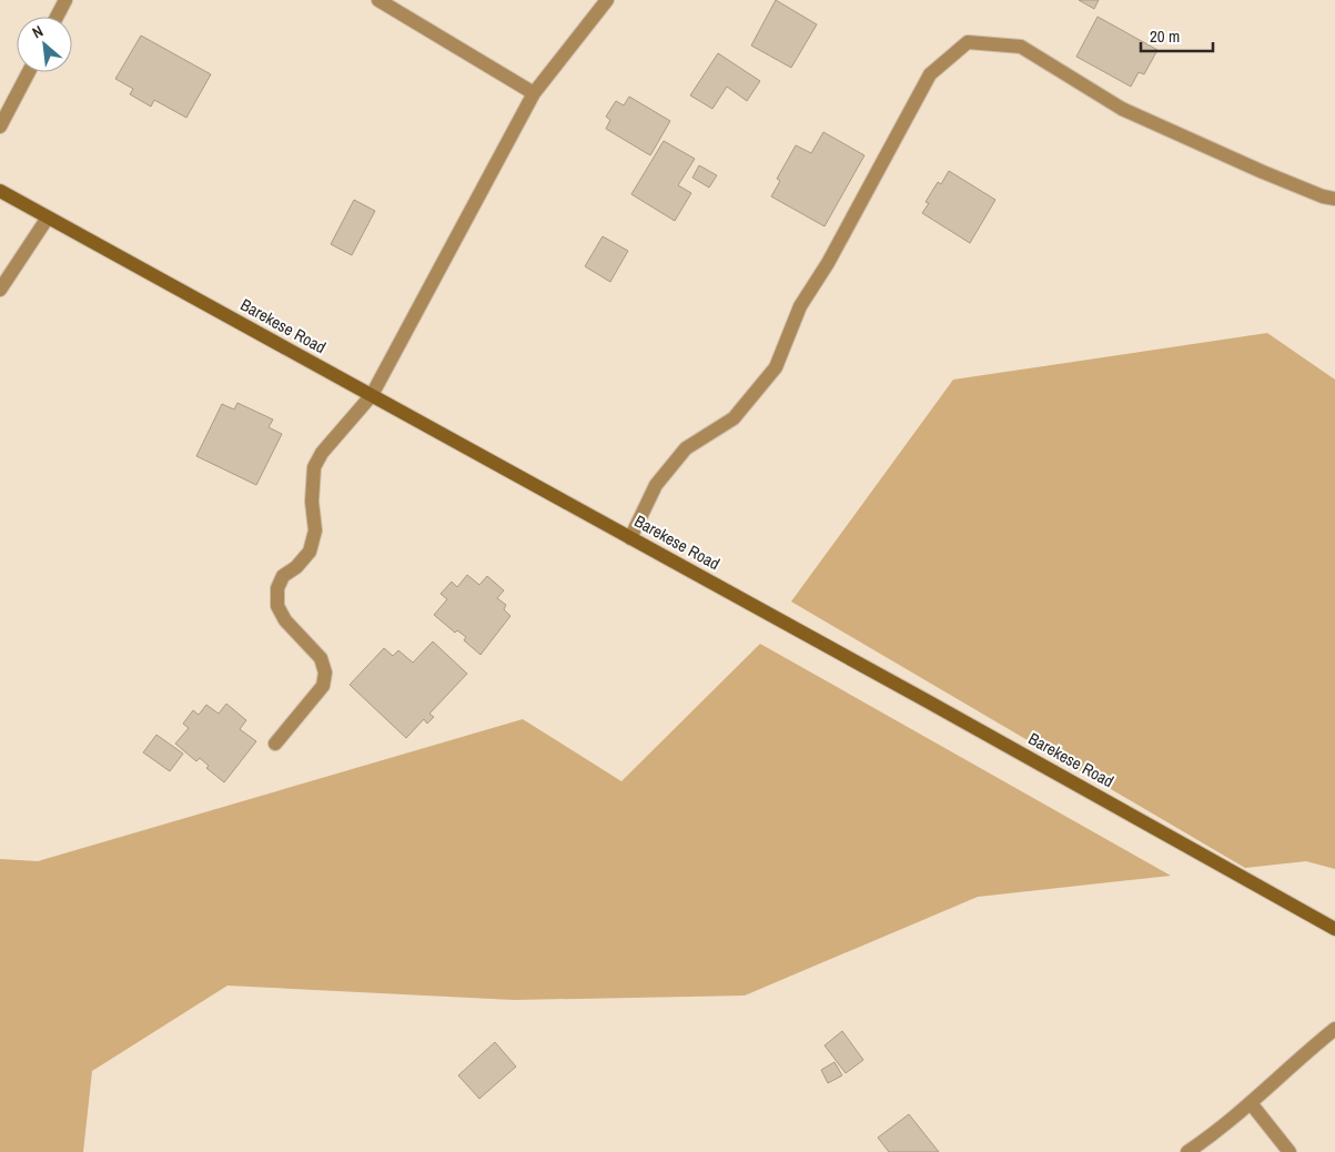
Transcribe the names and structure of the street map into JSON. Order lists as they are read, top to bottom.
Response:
{
  "streets": {
    "main road": ["Barekese Road"]
  },
  "scale_bar": "20 m",
  "north": "top left"
}
